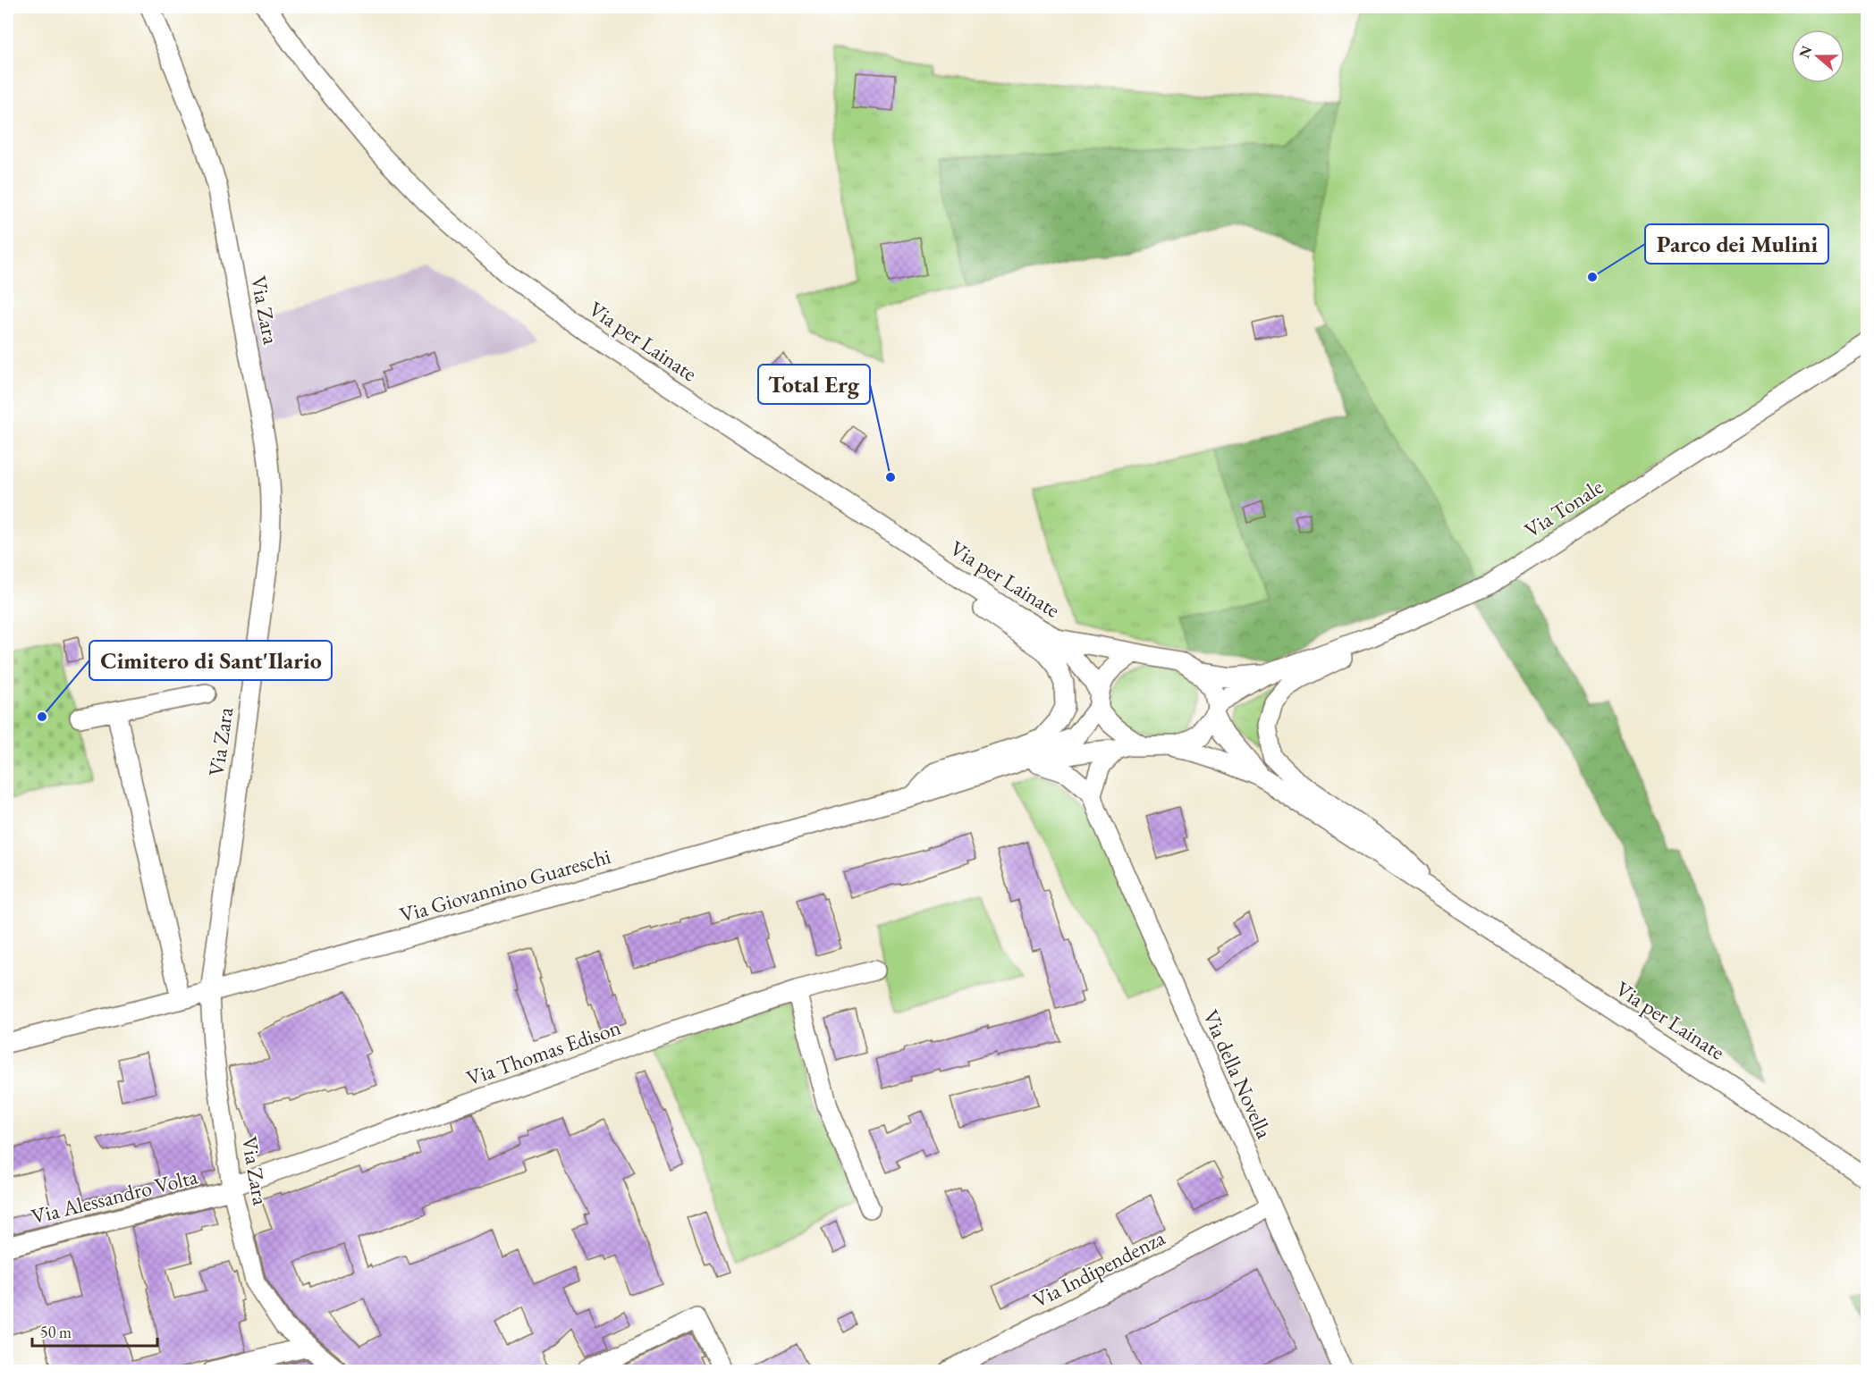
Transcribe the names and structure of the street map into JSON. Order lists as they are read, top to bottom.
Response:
{
  "streets": {
    "street": [
      "Via Zara",
      "Via per Lainate",
      "Via Tonale",
      "Via Giovannino Guareschi",
      "Via Thomas Edison",
      "Via della Novella",
      "Via Alessandro Volta",
      "Via Indipendenza"
    ]
  },
  "crossings": [
    ["Via Zara", "Via Giovannino Guareschi"],
    ["Via Zara", "Via Thomas Edison"],
    ["Via Zara", "Via Alessandro Volta"],
    ["Via per Lainate", "Via Tonale"],
    ["Via per Lainate", "Via della Novella"],
    ["Via Thomas Edison", "Via Alessandro Volta"],
    ["Via della Novella", "Via Indipendenza"]
  ],
  "places": ["Parco dei Mulini", "Total Erg", "Cimitero di Sant'Ilario"],
  "scale_bar": "50 m",
  "north": "left"
}
